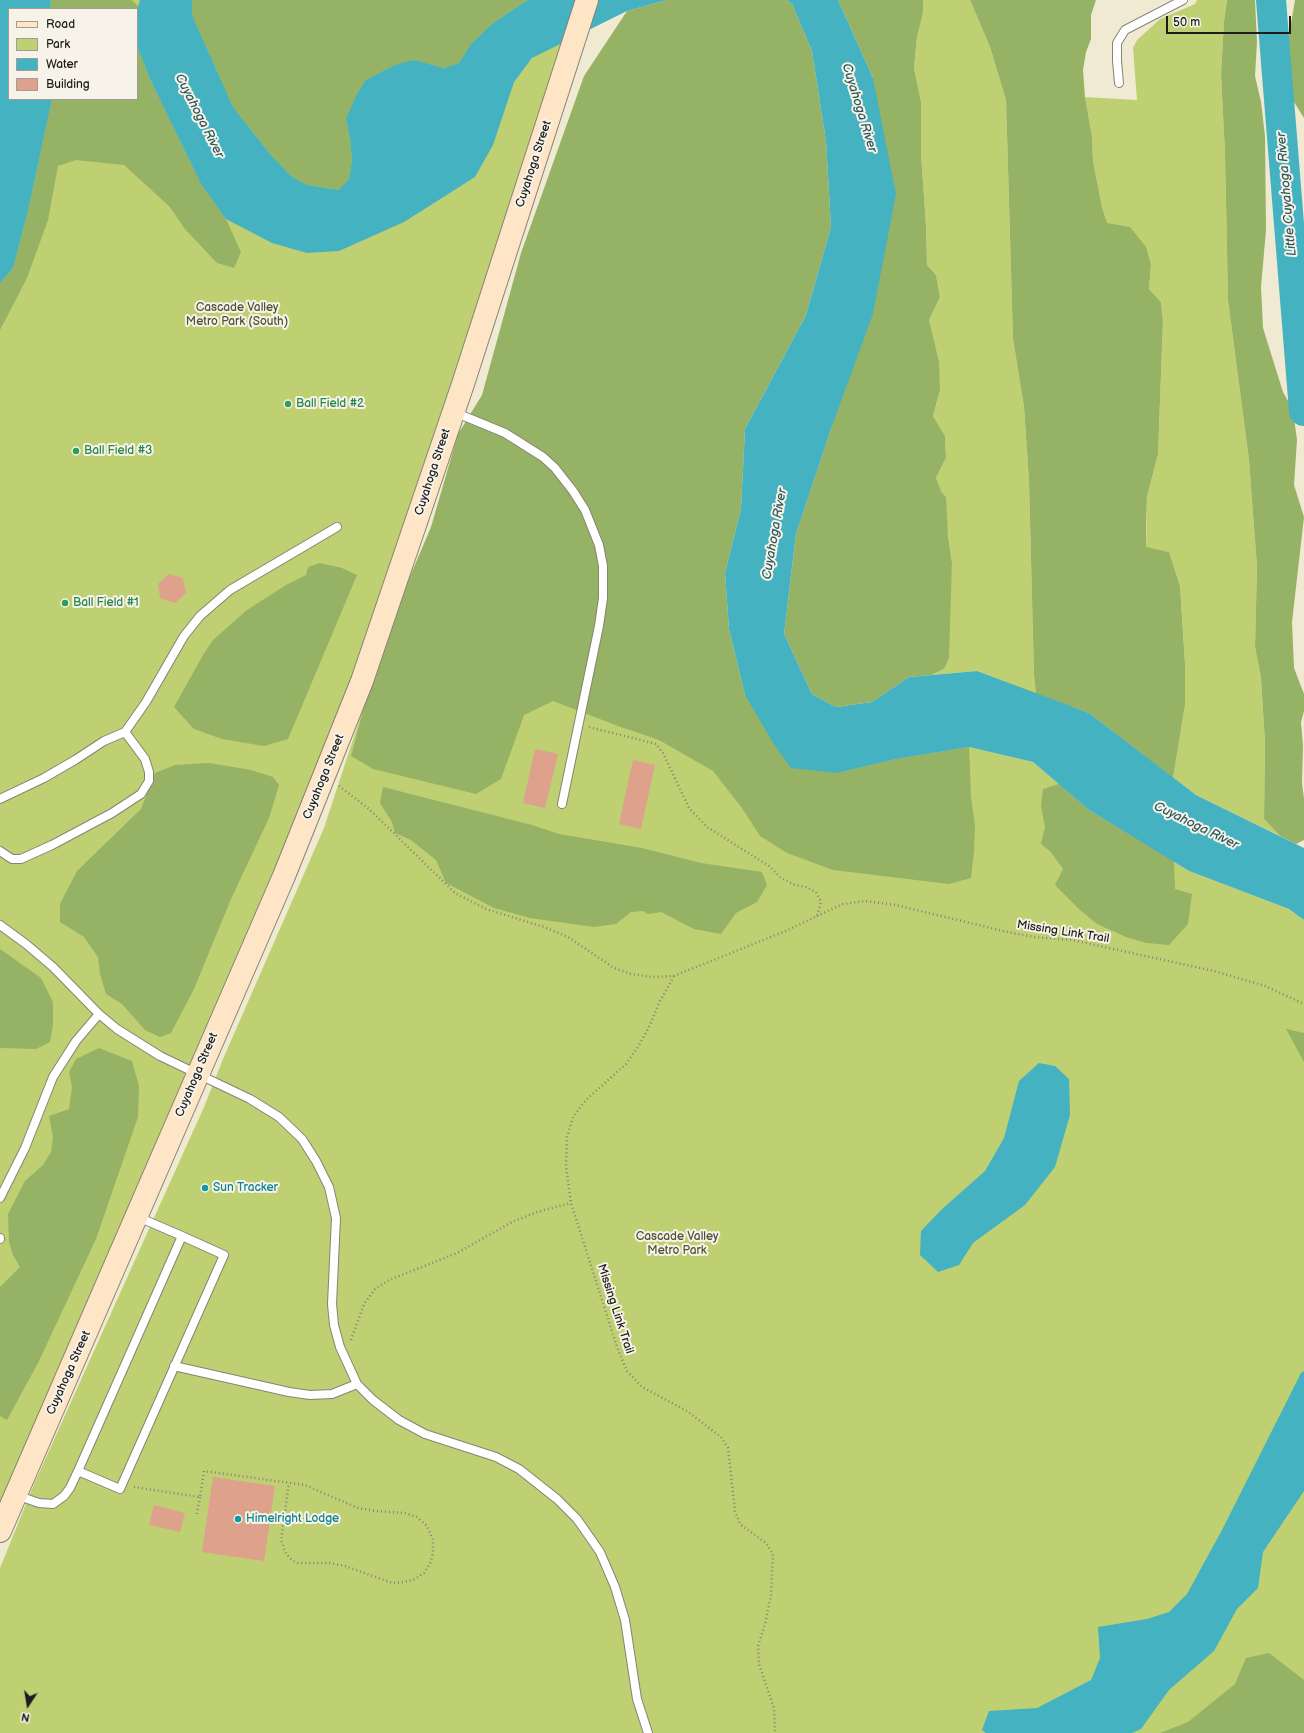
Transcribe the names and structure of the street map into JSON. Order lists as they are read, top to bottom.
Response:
{
  "streets": {
    "street": ["Cuyahoga Street"],
    "path": ["Missing Link Trail"]
  },
  "crossings": [
    ["Cuyahoga Street", "Missing Link Trail"]
  ],
  "water": ["Cuyahoga River", "Little Cuyahoga River"],
  "parks": ["Cascade Valley Metro Park (South)", "Cascade Valley Metro Park"],
  "places": [
    "Ball Field #2",
    "Ball Field #3",
    "Ball Field #1",
    "Sun Tracker",
    "Himelright Lodge"
  ],
  "legend": [
    "Road",
    "Park",
    "Water",
    "Building"
  ],
  "scale_bar": "50 m",
  "north": "bottom"
}
